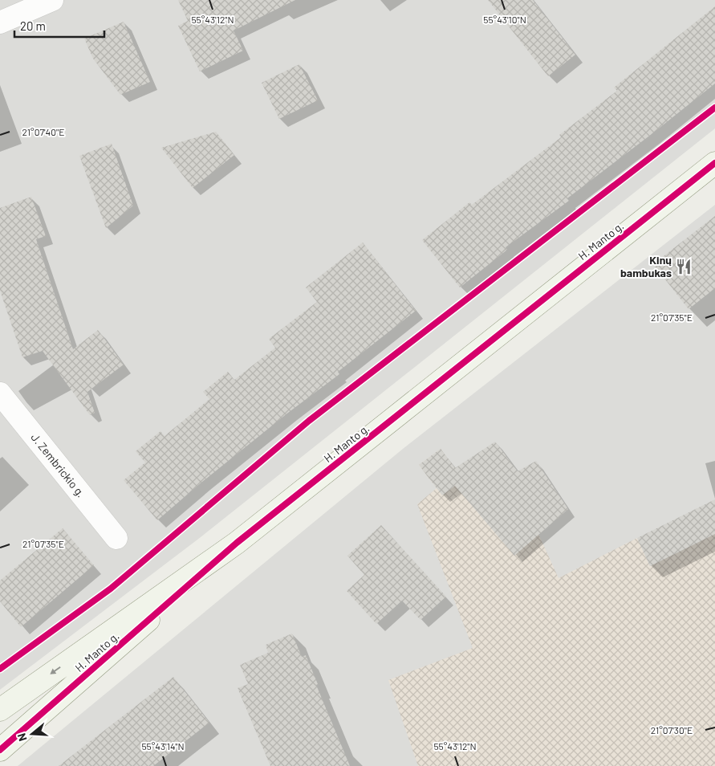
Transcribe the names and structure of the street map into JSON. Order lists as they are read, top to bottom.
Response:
{
  "streets": {
    "main road": ["H. Manto g."],
    "street": ["J. Zembrickio g."]
  },
  "places": {
    "restaurant": ["Kinų bambukas"]
  },
  "scale_bar": "20 m",
  "north": "left",
  "coordinates": [
    "55°43'12\"N",
    "55°43'10\"N",
    "21°07'40\"E",
    "21°07'35\"E",
    "21°07'30\"E",
    "55°43'14\"N"
  ]
}
